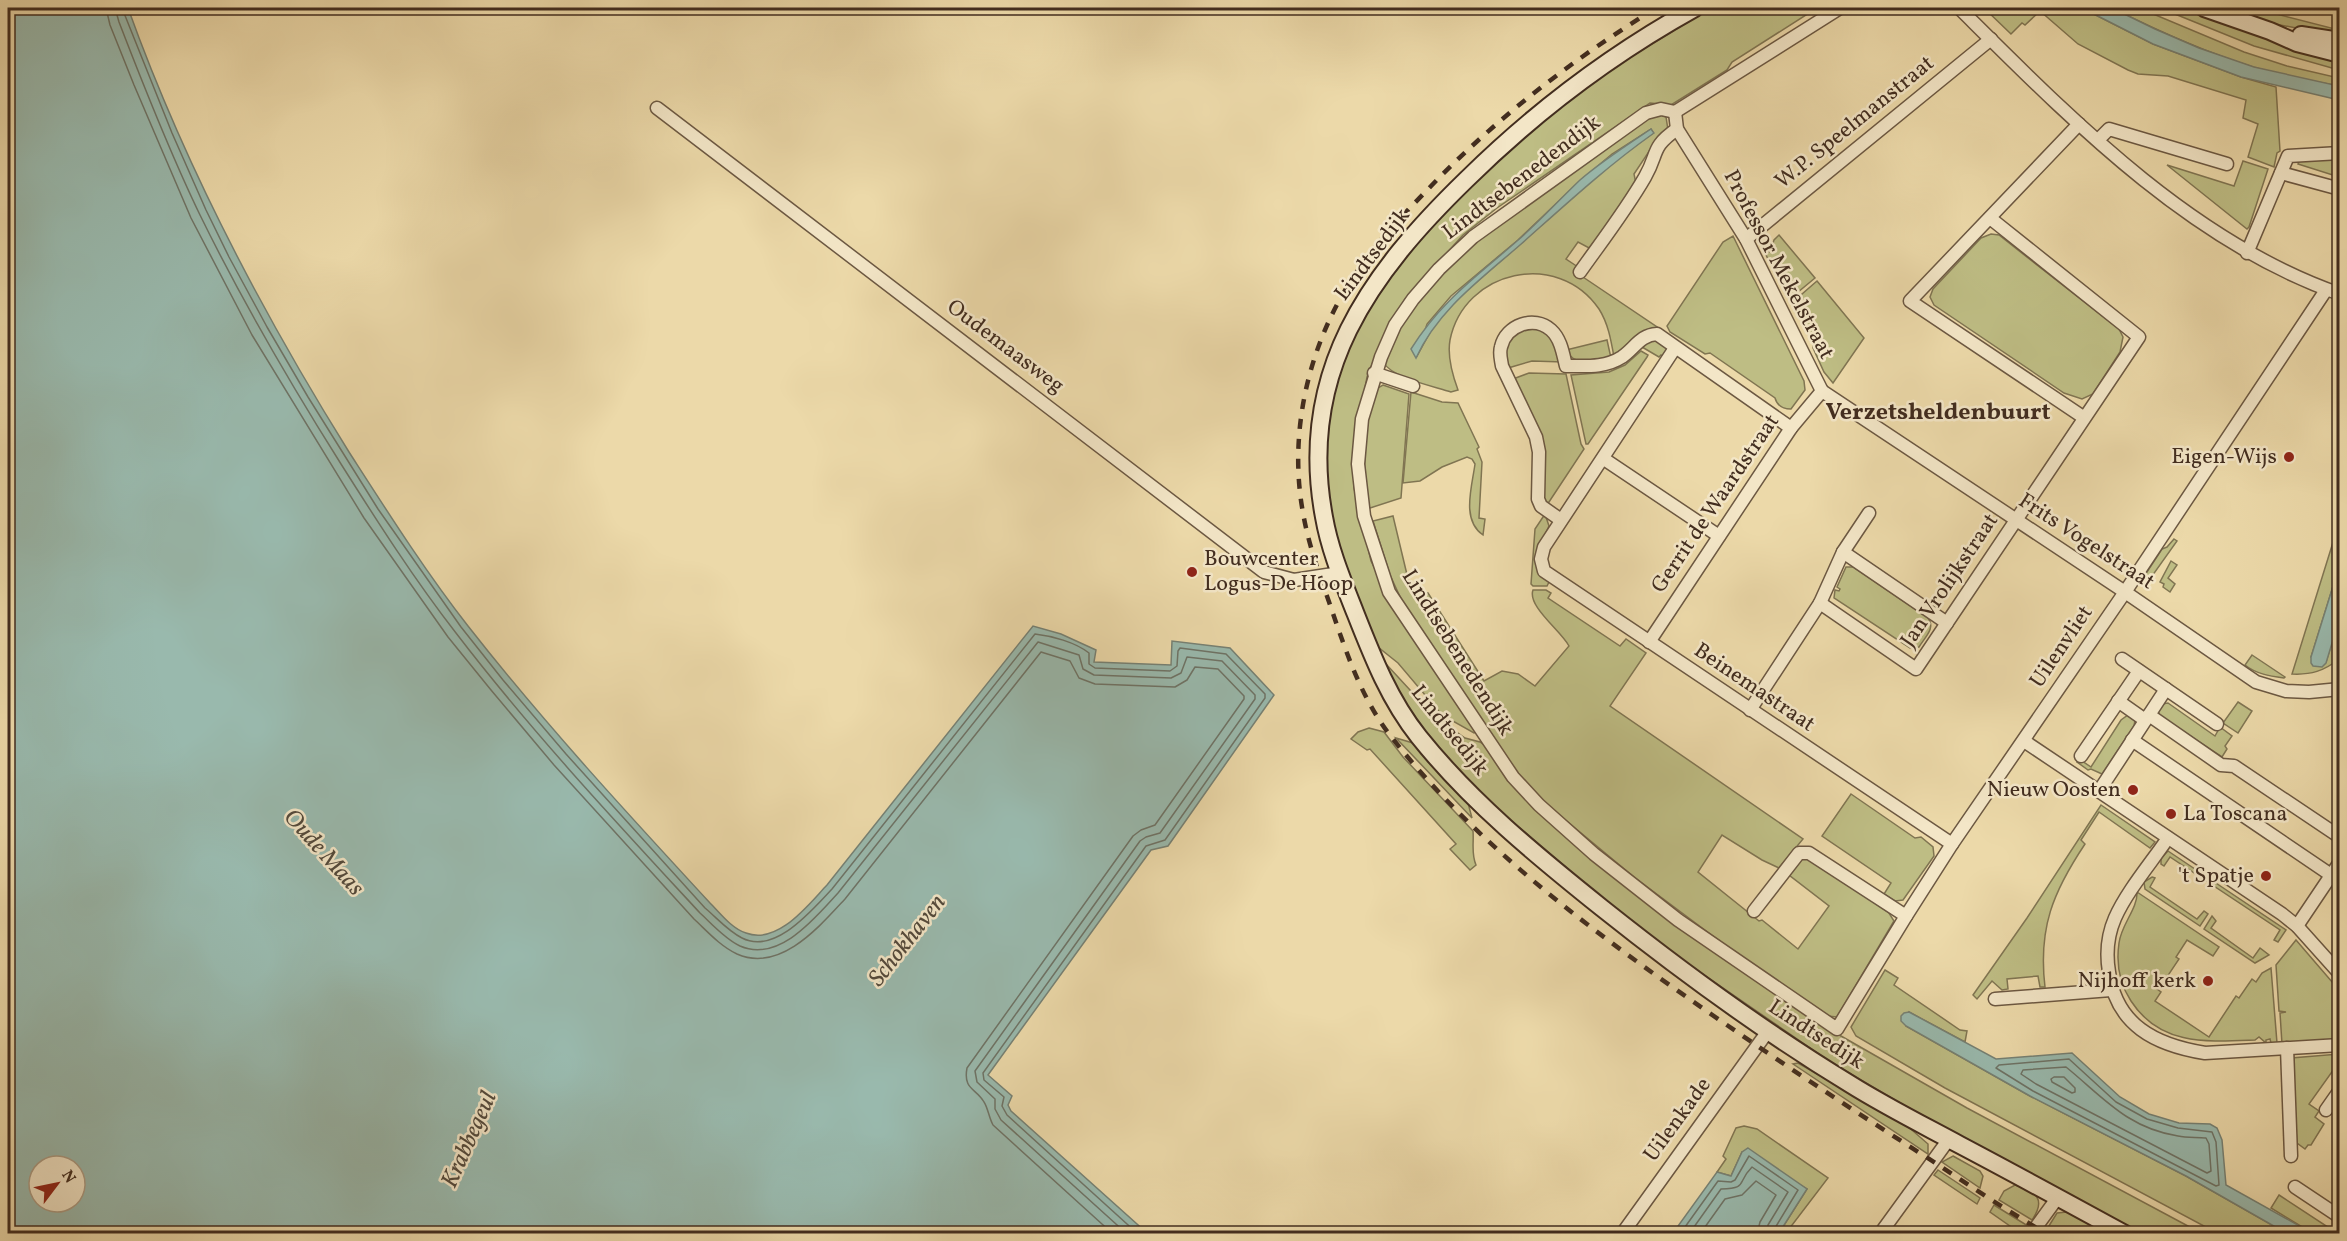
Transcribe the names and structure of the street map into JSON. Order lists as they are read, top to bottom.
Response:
{
  "streets": {
    "main road": ["Lindtsedijk"],
    "street": [
      "W.P. Speelmanstraat",
      "Lindtsebenedendijk",
      "Professor Mekelstraat",
      "Oudemaasweg",
      "Gerrit de Waardstraat",
      "Frits Vogelstraat",
      "Jan Vrolijkstraat",
      "Uilenvliet",
      "Beinemastraat",
      "Uilenkade"
    ]
  },
  "crossings": [
    ["W.P. Speelmanstraat", "Professor Mekelstraat"],
    ["Lindtsebenedendijk", "Professor Mekelstraat"],
    ["Lindtsebenedendijk", "Uilenvliet"],
    ["Lindtsedijk", "Oudemaasweg"],
    ["Lindtsedijk", "Uilenkade"],
    ["Professor Mekelstraat", "Gerrit de Waardstraat"],
    ["Professor Mekelstraat", "Frits Vogelstraat"],
    ["Gerrit de Waardstraat", "Frits Vogelstraat"],
    ["Gerrit de Waardstraat", "Beinemastraat"],
    ["Frits Vogelstraat", "Jan Vrolijkstraat"],
    ["Frits Vogelstraat", "Uilenvliet"],
    ["Uilenvliet", "Beinemastraat"]
  ],
  "districts": ["Verzetsheldenbuurt"],
  "water": ["Oude Maas", "Schokhaven", "Krabbegeul"],
  "places": [
    "Eigen-Wijs",
    "Bouwcenter Logus-De Hoop",
    "Nieuw Oosten",
    "La Toscana",
    "'t Spatje",
    "Nijhoff kerk"
  ],
  "north": "top right"
}
